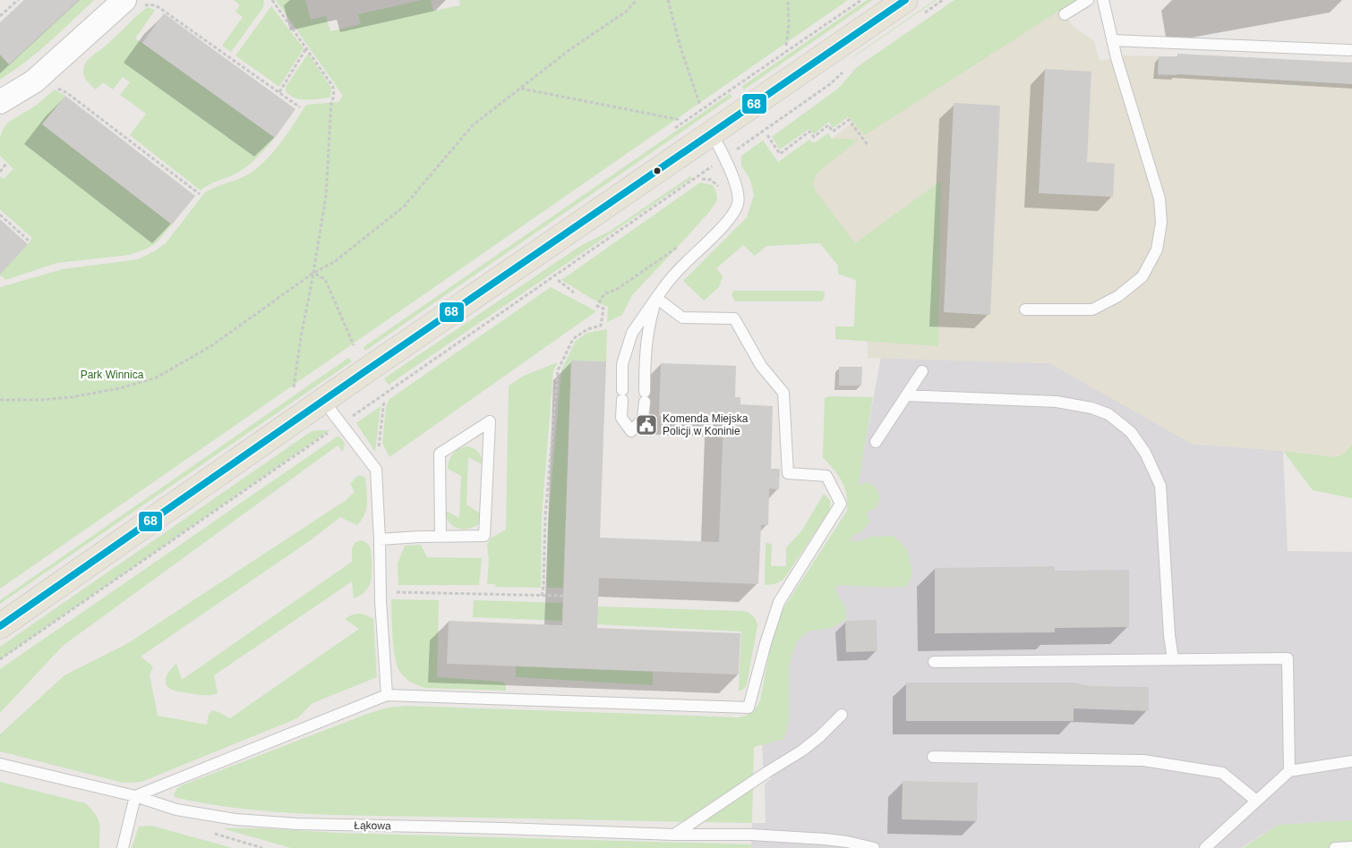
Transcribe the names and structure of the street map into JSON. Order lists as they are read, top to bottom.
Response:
{
  "streets": {
    "lane": ["Łąkowa"]
  },
  "parks": ["Park Winnica"],
  "places": {
    "public building": ["Komenda Miejska Policji w Koninie"]
  },
  "lines": ["transit line 68"]
}
